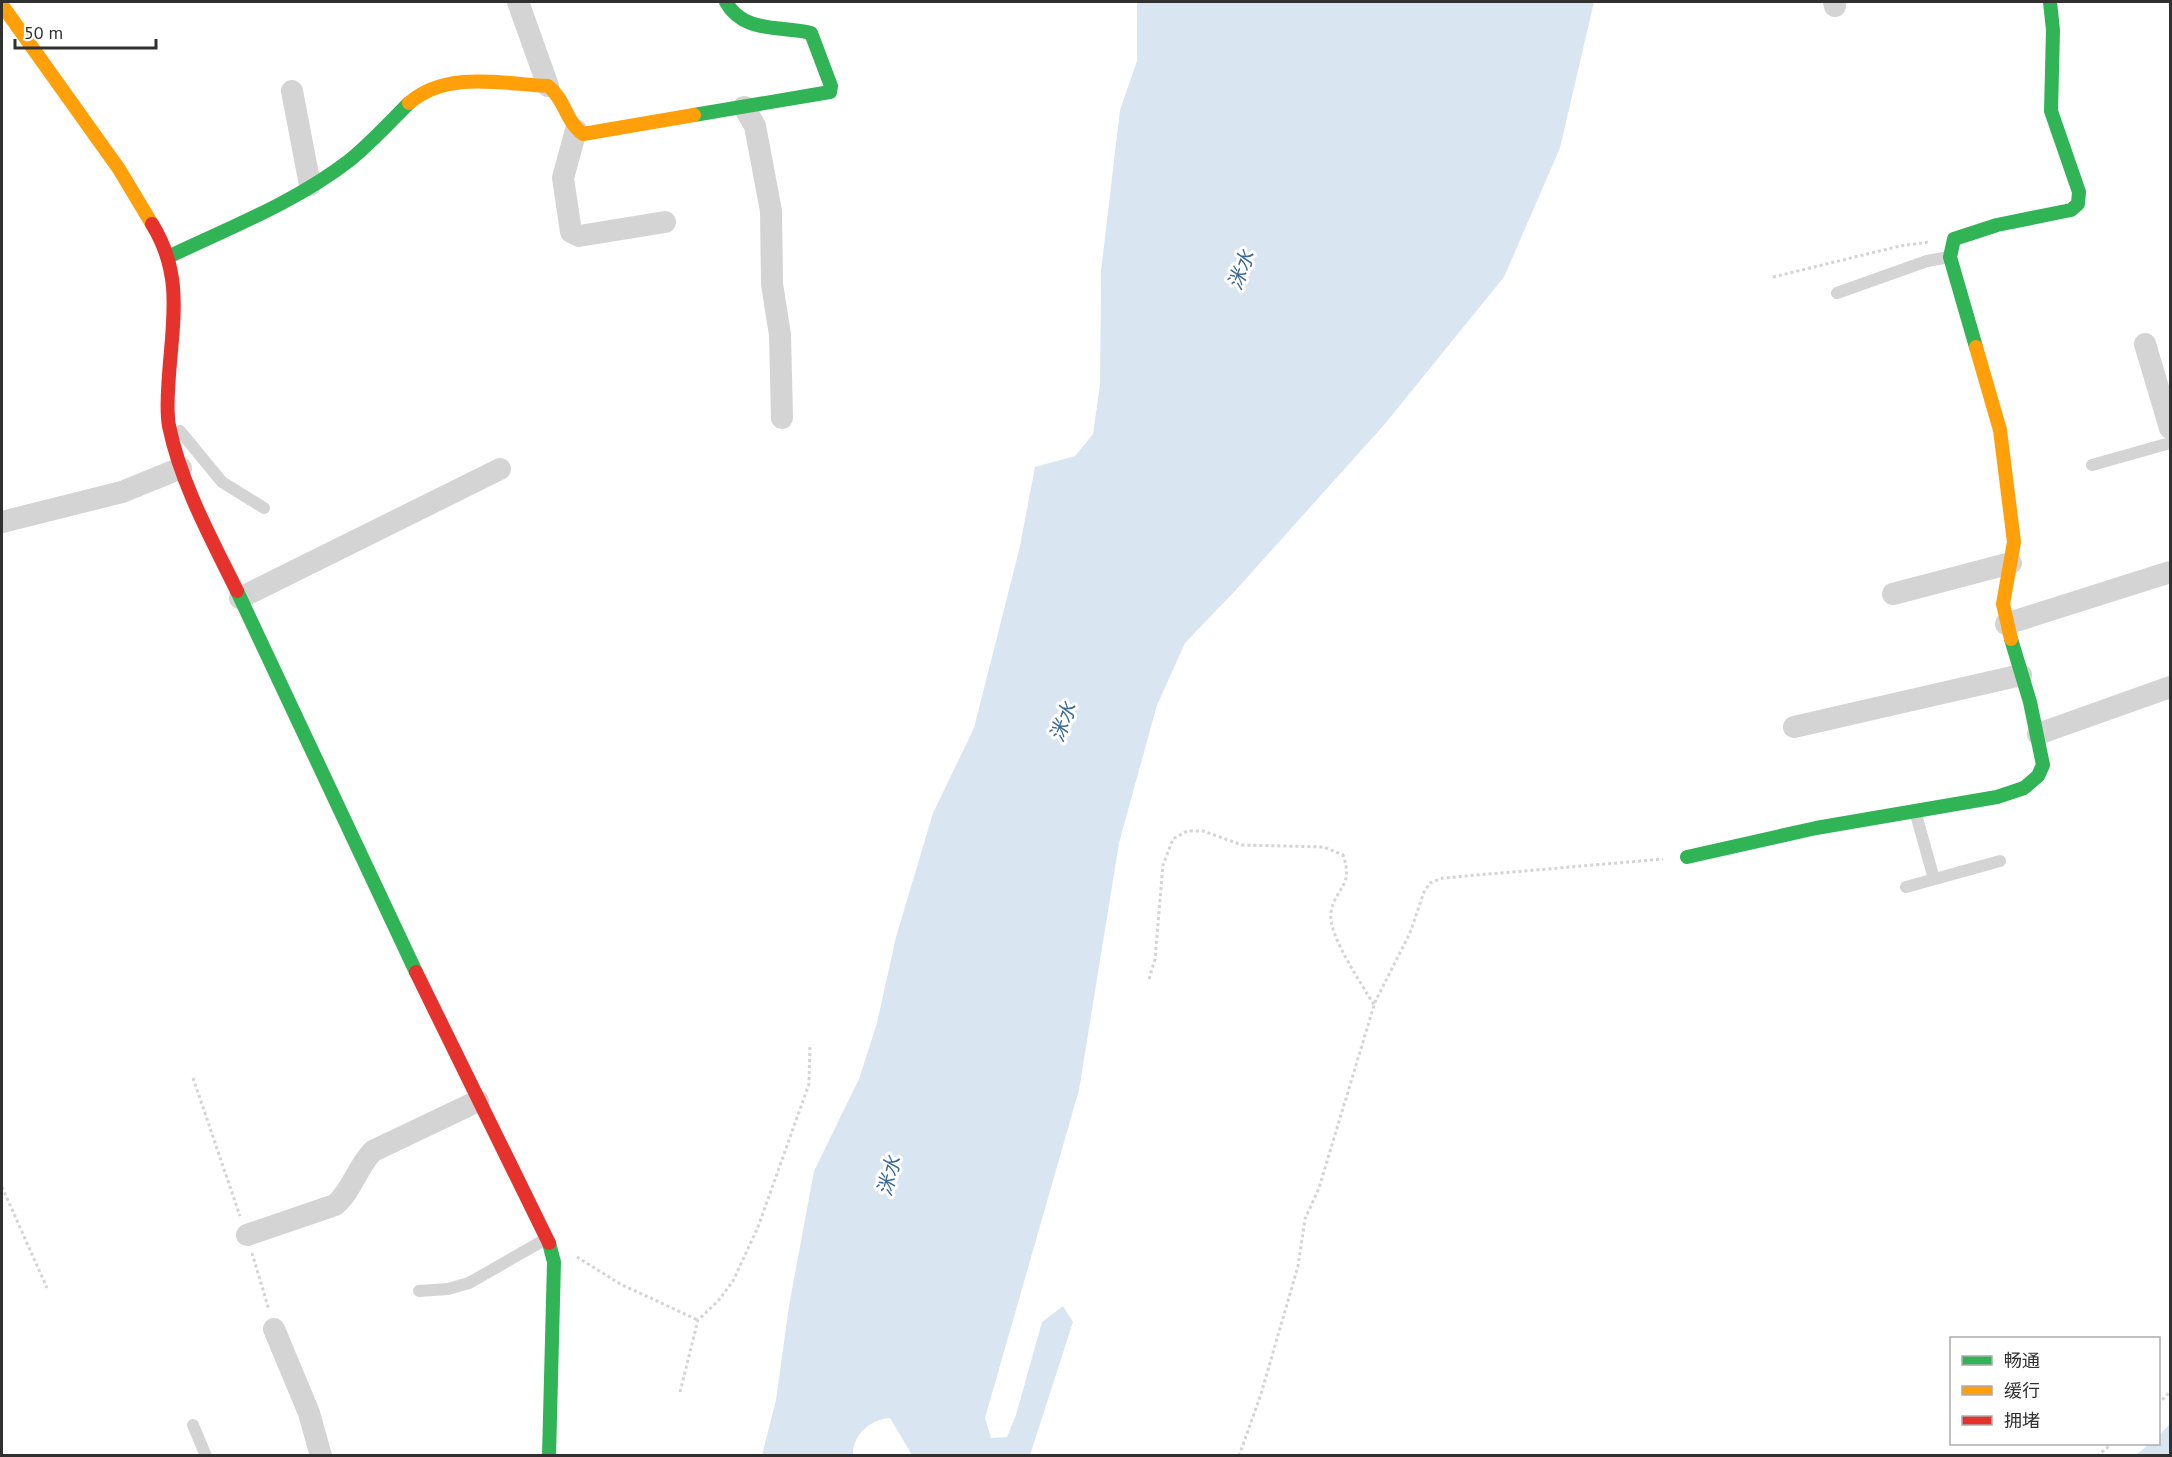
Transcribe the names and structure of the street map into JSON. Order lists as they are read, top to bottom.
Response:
{
  "water": ["洣水"],
  "legend": ["畅通", "缓行", "拥堵"],
  "scale_bar": "50 m"
}
